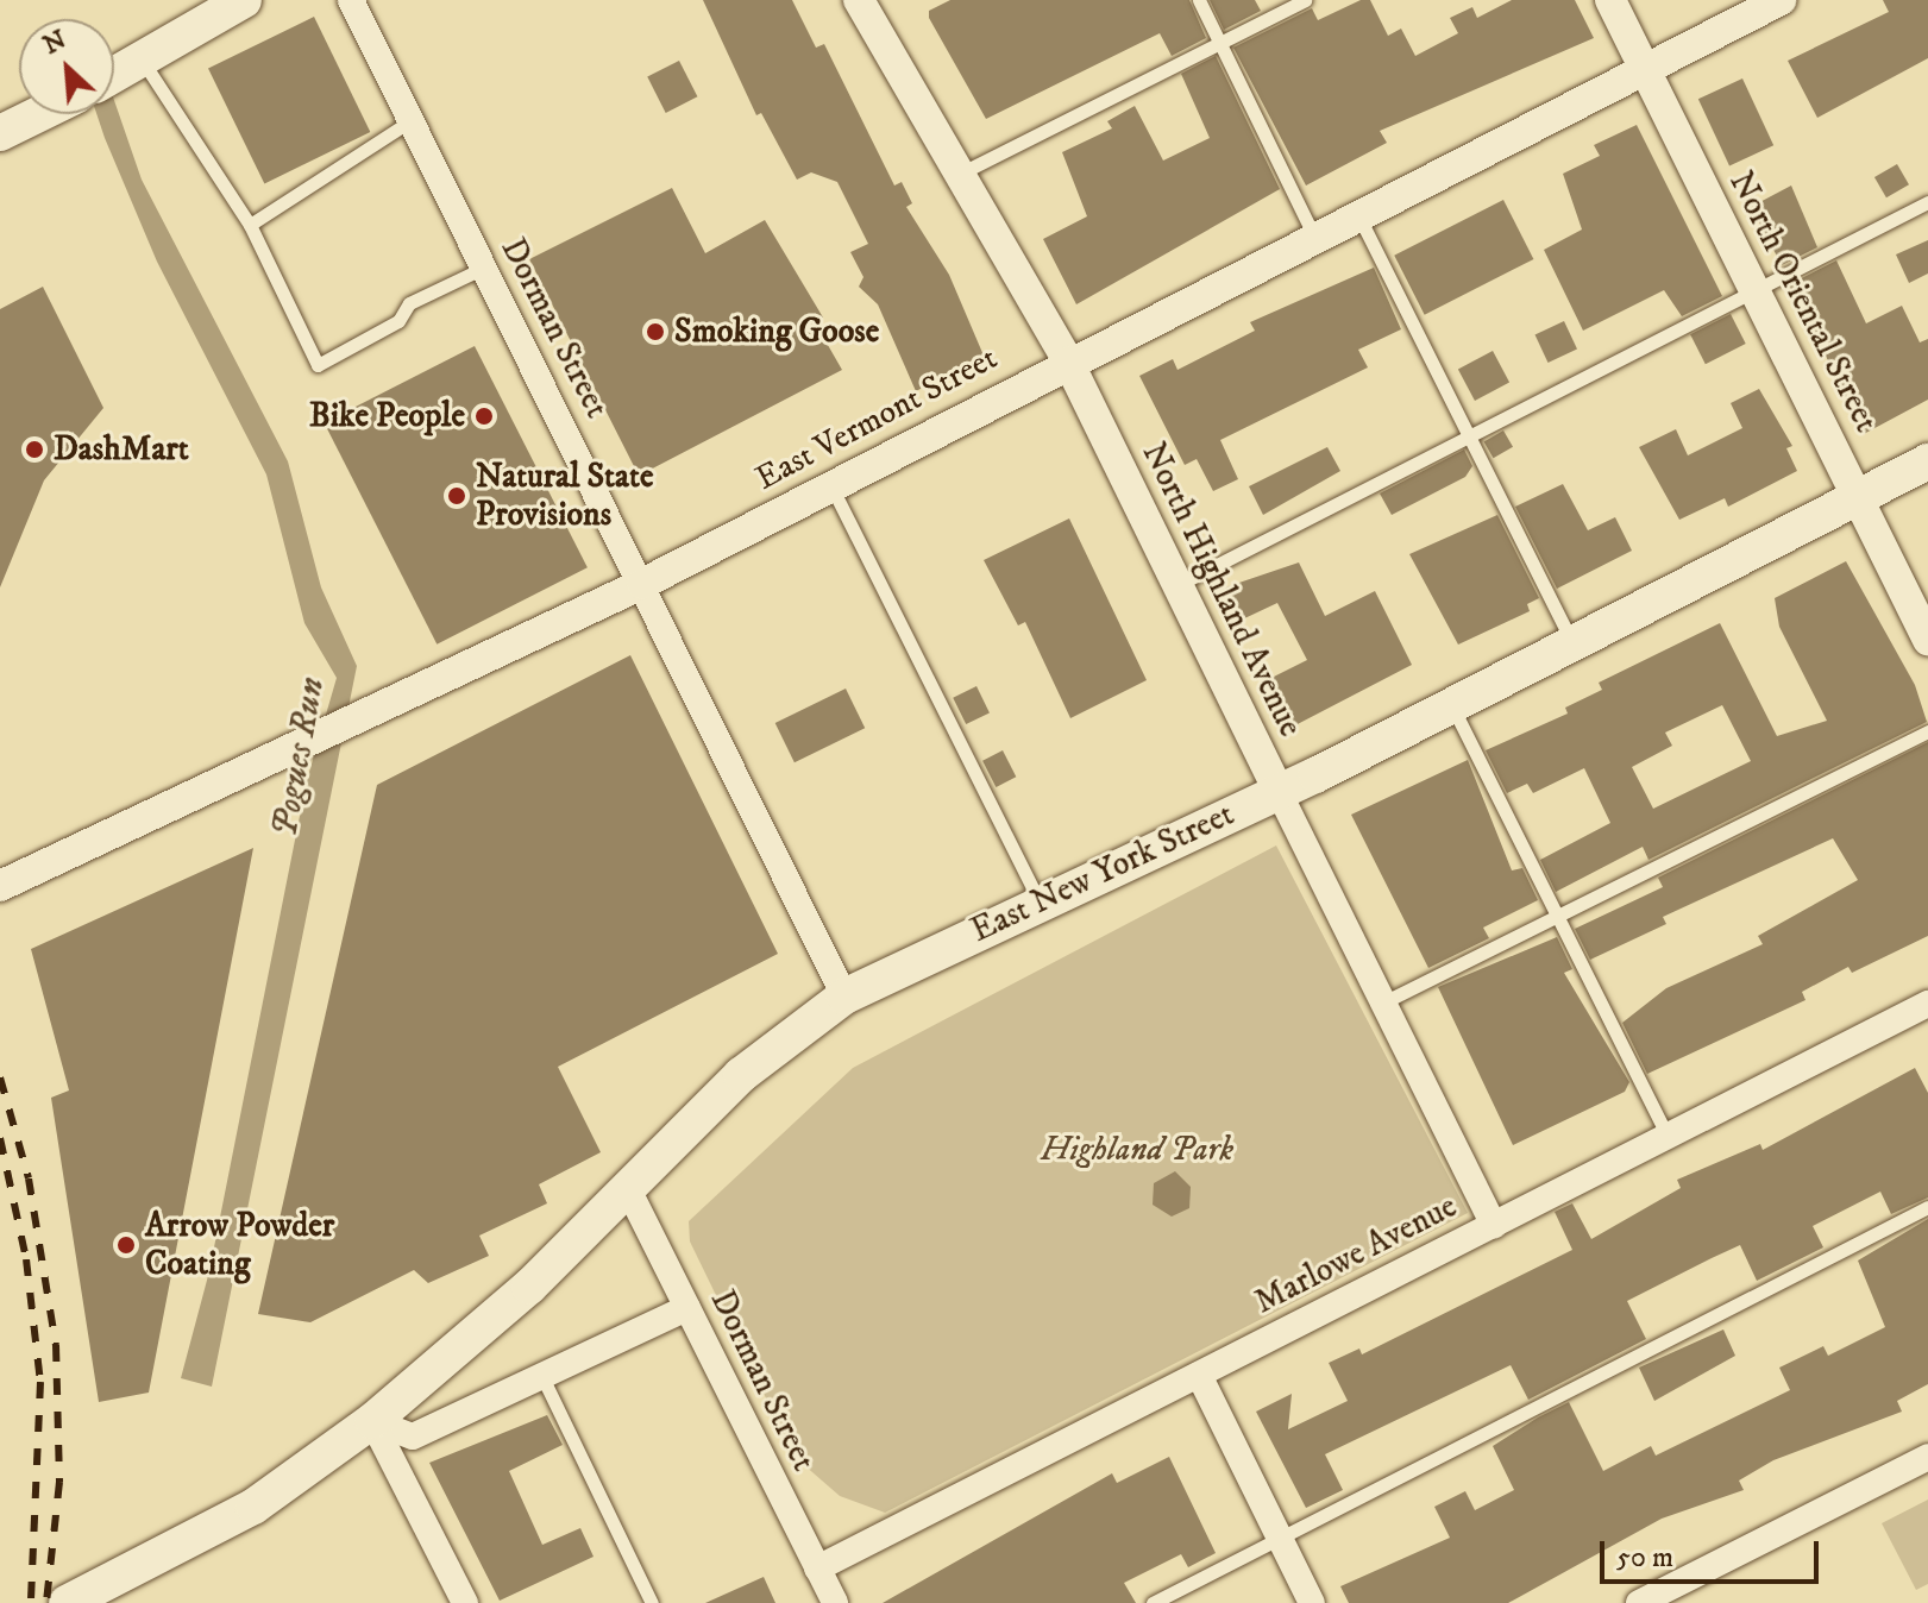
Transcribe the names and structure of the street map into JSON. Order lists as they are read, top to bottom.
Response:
{
  "streets": {
    "main road": ["East New York Street"],
    "street": [
      "North Oriental Street",
      "Dorman Street",
      "East Vermont Street",
      "North Highland Avenue",
      "Marlowe Avenue"
    ]
  },
  "crossings": [
    ["North Oriental Street", "East Vermont Street"],
    ["North Oriental Street", "East New York Street"],
    ["Dorman Street", "East Vermont Street"],
    ["Dorman Street", "East New York Street"],
    ["Dorman Street", "Marlowe Avenue"],
    ["East Vermont Street", "North Highland Avenue"],
    ["North Highland Avenue", "East New York Street"],
    ["North Highland Avenue", "Marlowe Avenue"]
  ],
  "water": ["Pogues Run"],
  "parks": ["Highland Park"],
  "places": [
    "Smoking Goose",
    "Bike People",
    "DashMart",
    "Natural State Provisions",
    "Arrow Powder Coating"
  ],
  "scale_bar": "50 m",
  "north": "top left"
}
